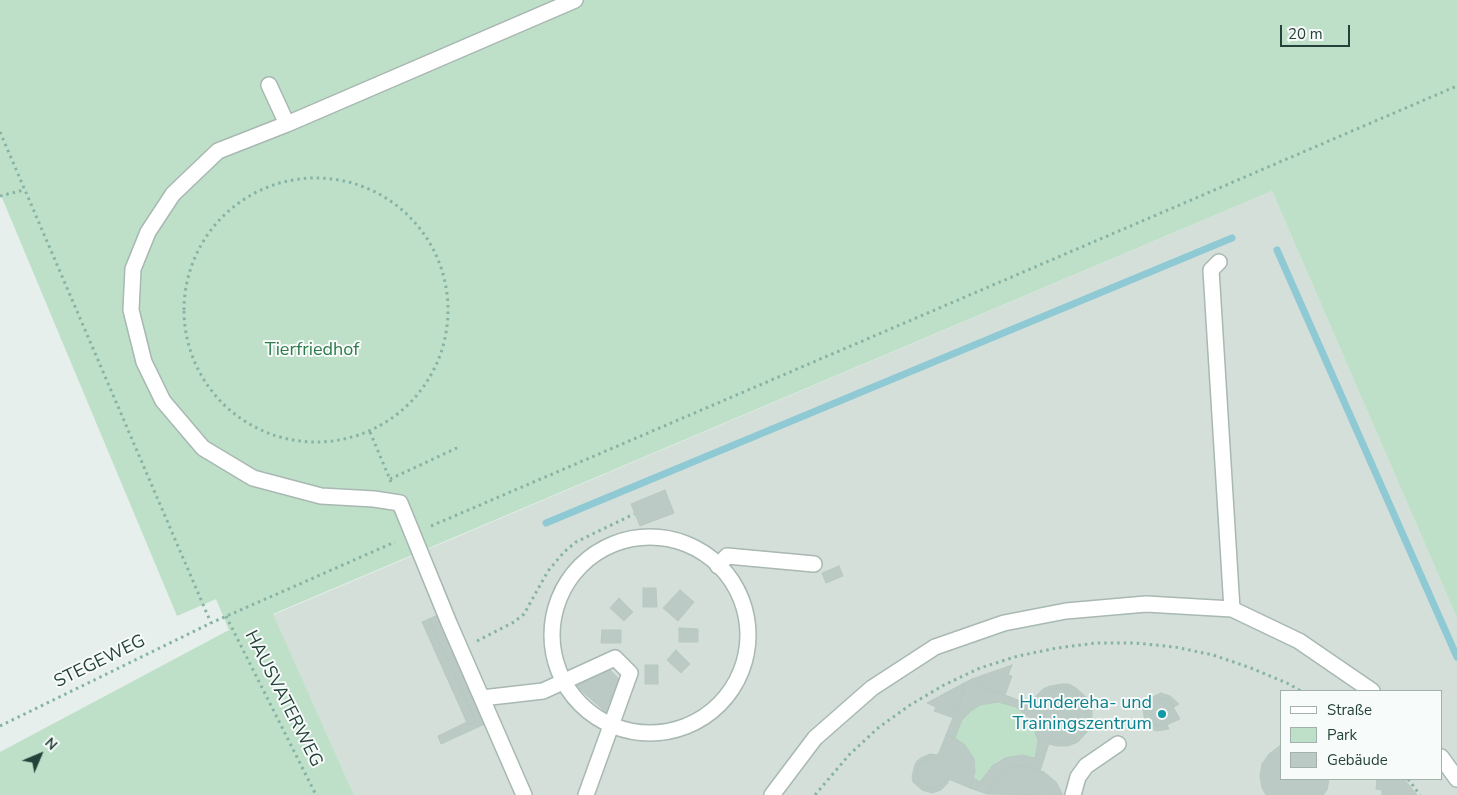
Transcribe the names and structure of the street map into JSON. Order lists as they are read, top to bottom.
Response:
{
  "streets": {
    "path": ["STEGEWEG", "HAUSVATERWEG"]
  },
  "crossings": [
    ["STEGEWEG", "HAUSVATERWEG"]
  ],
  "parks": ["Tierfriedhof"],
  "places": ["Hundereha- und Trainingszentrum"],
  "legend": ["Straße", "Park", "Gebäude"],
  "scale_bar": "20 m",
  "north": "top right"
}
